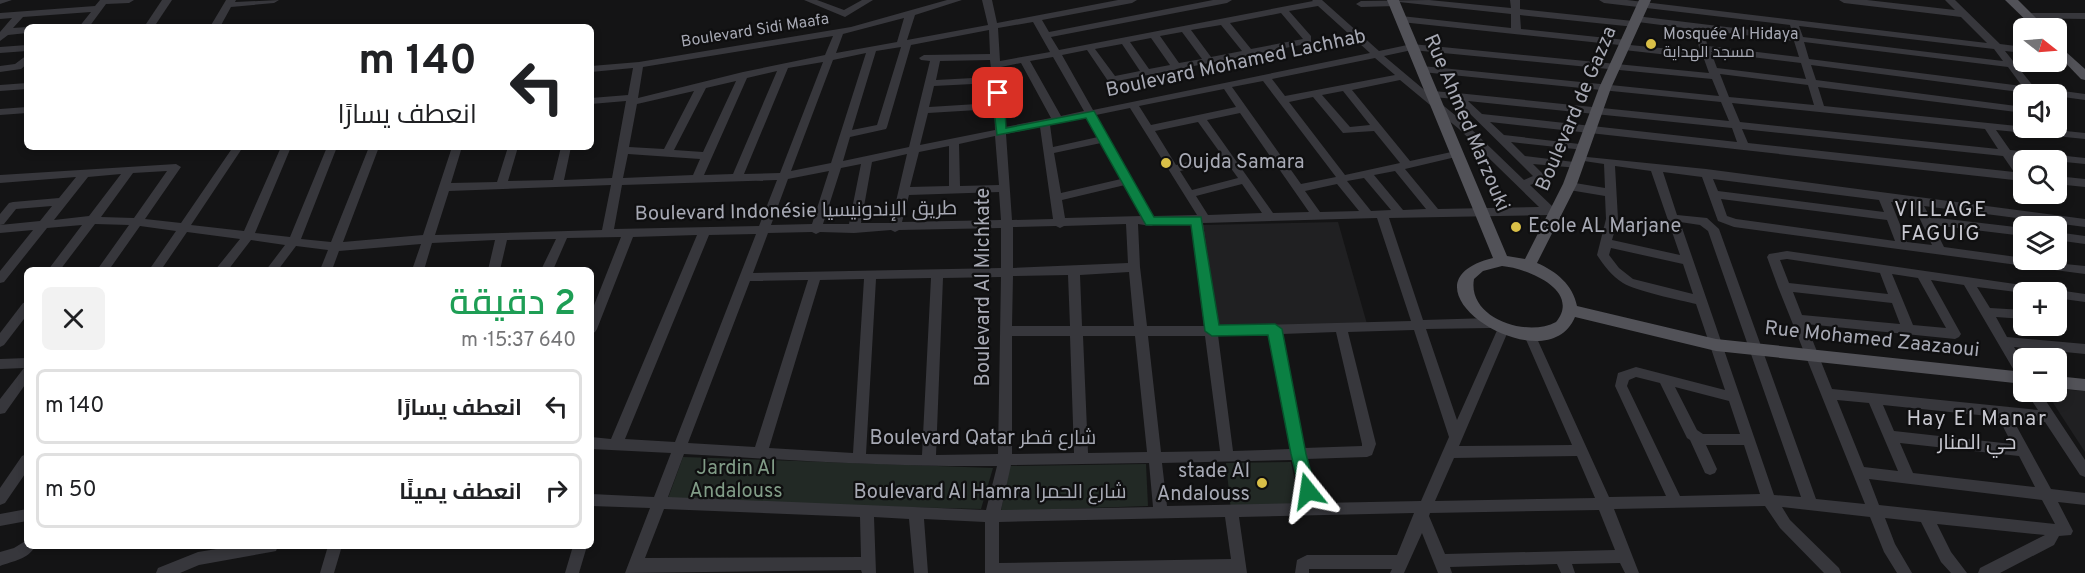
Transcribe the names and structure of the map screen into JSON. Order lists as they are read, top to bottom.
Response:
{
  "streets": {
    "main road": ["Boulevard de Gazza", "Rue Ahmed Marzouki", "Rue Mohamed Zaazaoui"],
    "street": [
      "Boulevard Sidi Maafa",
      "Boulevard Mohamed Lachhab",
      "Boulevard Indonésie طريق الإندونيسيا",
      "Boulevard Al Michkate",
      "Boulevard Qatar شارع قطر",
      "Boulevard Al Hamra شارع الحمرا"
    ]
  },
  "crossings": [
    ["Boulevard Mohamed Lachhab", "Boulevard de Gazza"],
    ["Boulevard Mohamed Lachhab", "Rue Ahmed Marzouki"],
    ["Boulevard Mohamed Lachhab", "Boulevard Al Michkate"],
    ["Boulevard de Gazza", "Rue Ahmed Marzouki"],
    ["Boulevard de Gazza", "Boulevard Indonésie طريق الإندونيسيا"],
    ["Boulevard de Gazza", "Rue Mohamed Zaazaoui"],
    ["Rue Ahmed Marzouki", "Boulevard Indonésie طريق الإندونيسيا"],
    ["Rue Ahmed Marzouki", "Rue Mohamed Zaazaoui"],
    ["Boulevard Indonésie طريق الإندونيسيا", "Boulevard Al Michkate"],
    ["Boulevard Al Michkate", "Boulevard Qatar شارع قطر"],
    ["Boulevard Al Michkate", "Boulevard Al Hamra شارع الحمرا"]
  ],
  "districts": ["VILLAGE FAGUIG", "Hay El Manar حي المنار"],
  "parks": ["Jardin Al Andalouss"],
  "places": [
    "Mosquée Al Hidaya مسجد الهداية",
    "Oujda Samara",
    "Ecole AL Marjane",
    "stade Al Andalouss"
  ],
  "north": "right",
  "page": {
    "map_buttons": ["+", "−"],
    "turn": ["140 m", "انعطف يسارًا"],
    "heading": ["2 دقيقة", "640 m · 15:37"],
    "list": [
      {
        "name": "انعطف يسارًا",
        "value": "140 m"
      },
      {
        "name": "انعطف يمينًا",
        "value": "50 m"
      }
    ]
  }
}
